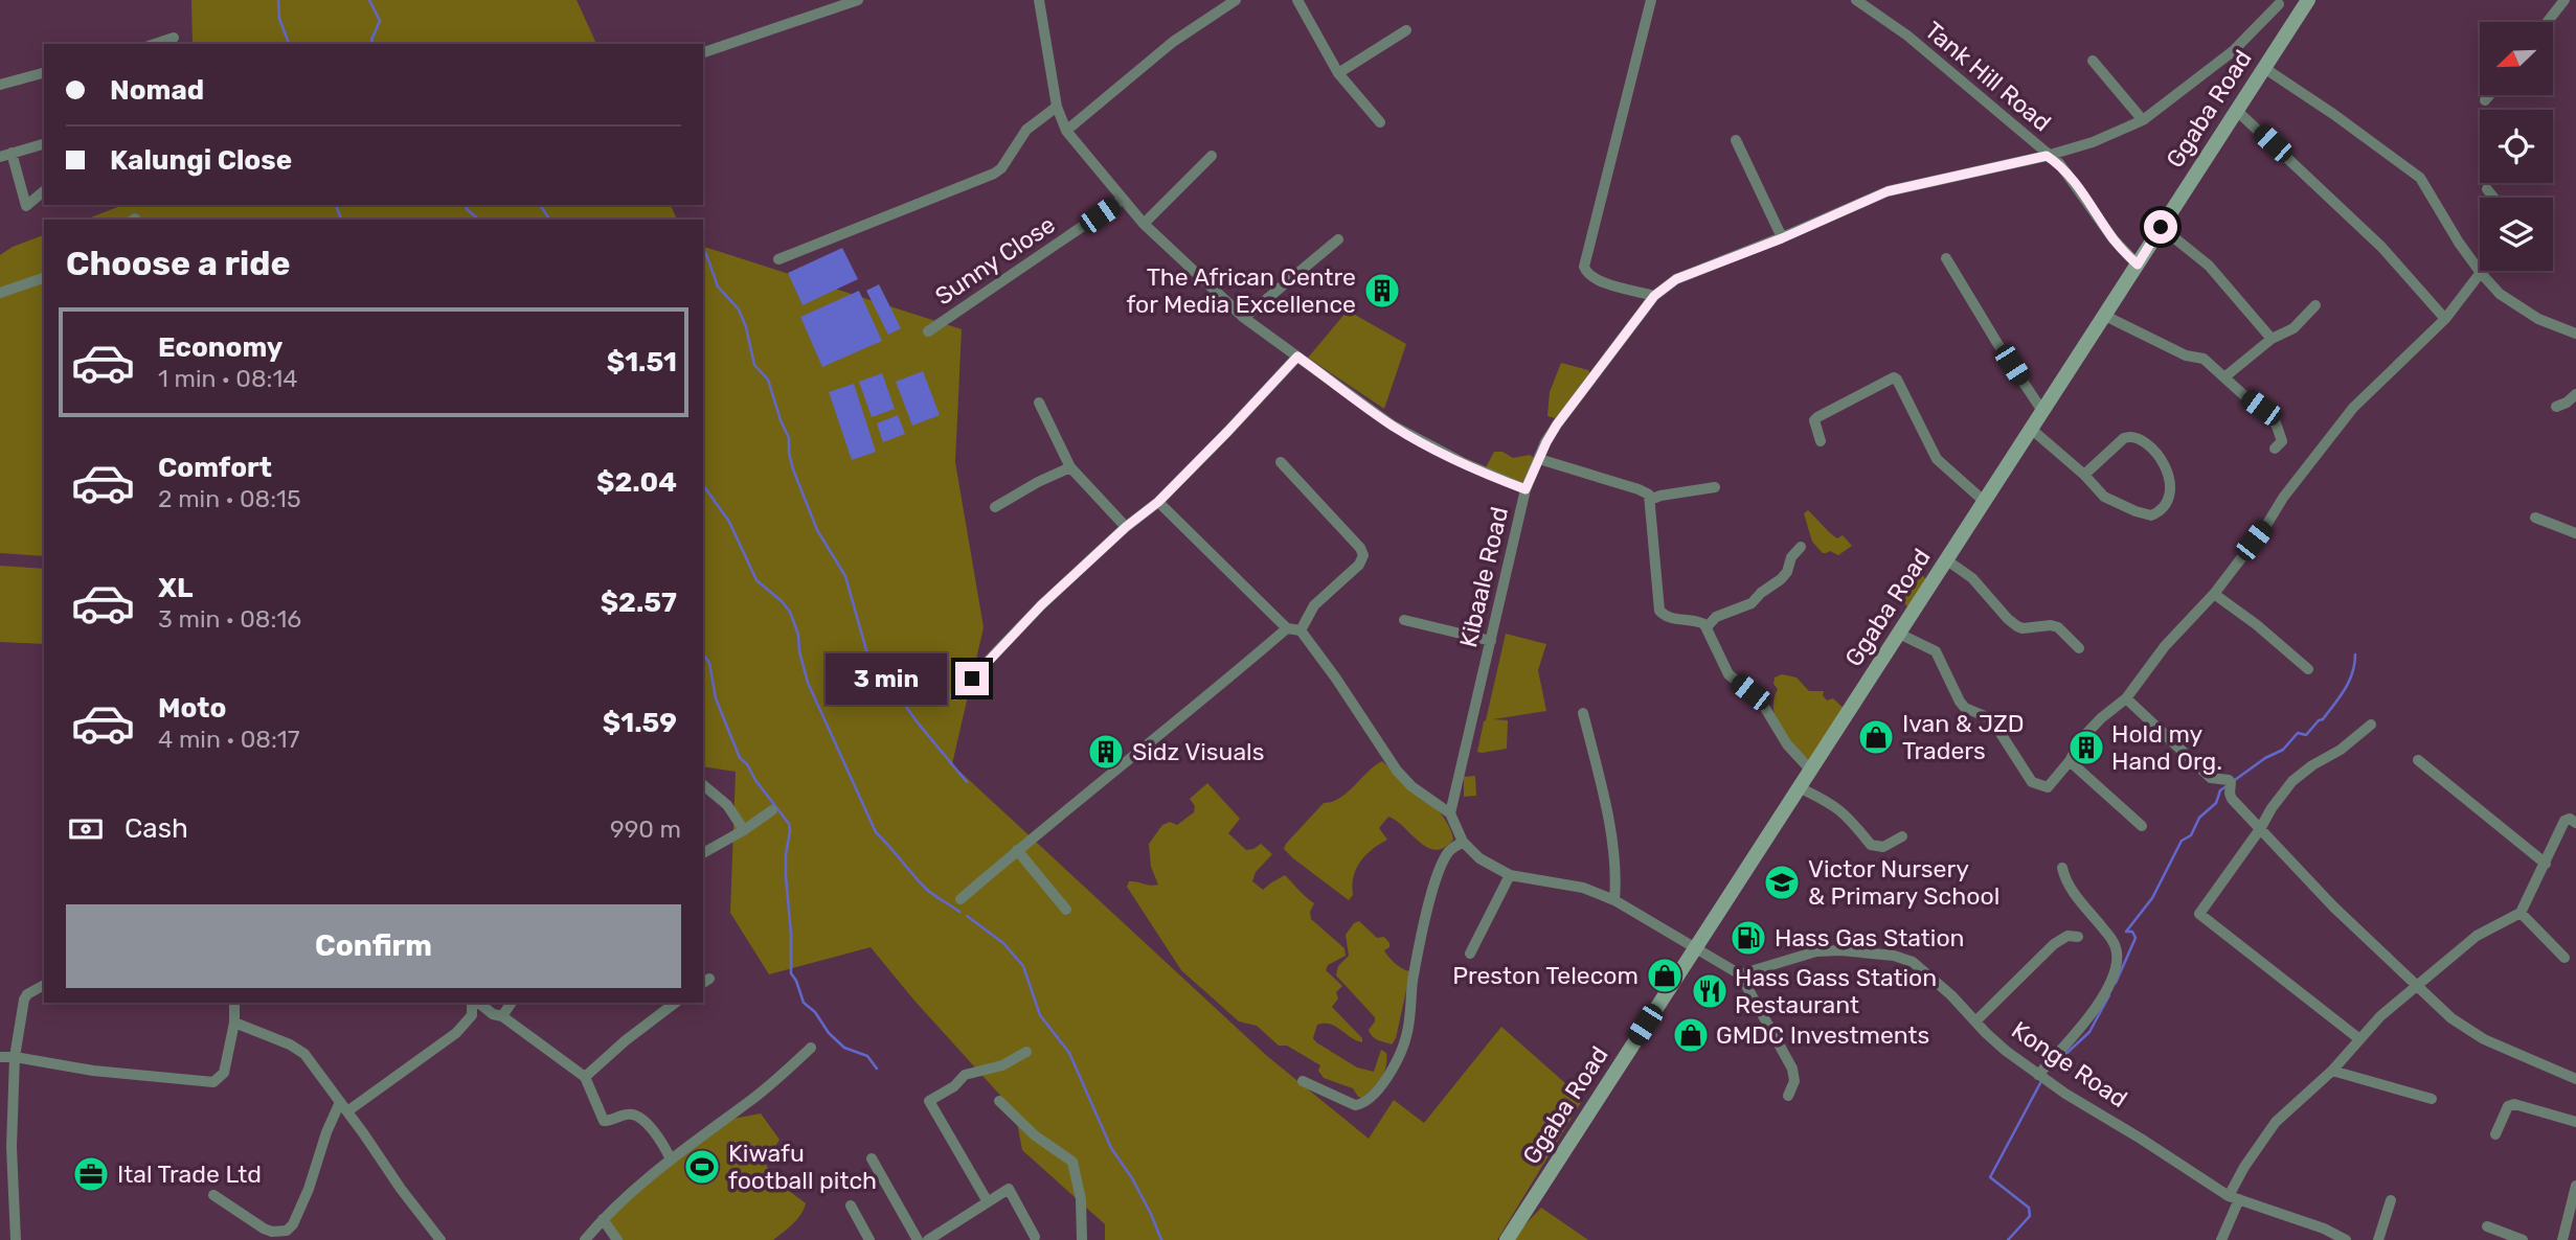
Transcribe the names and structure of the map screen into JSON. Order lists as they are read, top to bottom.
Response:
{
  "streets": {
    "main road": ["Ggaba Road"],
    "street": [
      "Tank Hill Road",
      "Sunny Close",
      "Kibaale Road",
      "Konge Road"
    ]
  },
  "crossings": [
    ["Tank Hill Road", "Ggaba Road"],
    ["Tank Hill Road", "Kibaale Road"]
  ],
  "places": {
    "building": ["The African Centre for Media Excellence", "Hold my Hand Org.", "Sidz Visuals"],
    "shop": ["Ivan & JZD Traders", "Preston Telecom", "GMDC Investments"],
    "school or university": ["Victor Nursery & Primary School"],
    "fuel station": ["Hass Gas Station"],
    "restaurant": ["Hass Gass Station Restaurant"],
    "sports": ["Kiwafu football pitch"],
    "office": ["Ital Trade Ltd"]
  },
  "north": "bottom left",
  "page": {
    "banner": ["Nomad", "Kalungi Close"],
    "heading": "Choose a ride",
    "list": [
      {
        "name": "Economy",
        "note": "1 min · 08:14",
        "value": "$1.51"
      },
      {
        "name": "Comfort",
        "note": "2 min · 08:15",
        "value": "$2.04"
      },
      {
        "name": "XL",
        "note": "3 min · 08:16",
        "value": "$2.57"
      },
      {
        "name": "Moto",
        "note": "4 min · 08:17",
        "value": "$1.59"
      }
    ],
    "bubble": "3 min",
    "pay": ["Cash", "990 m"],
    "buttons": "Confirm"
  }
}
